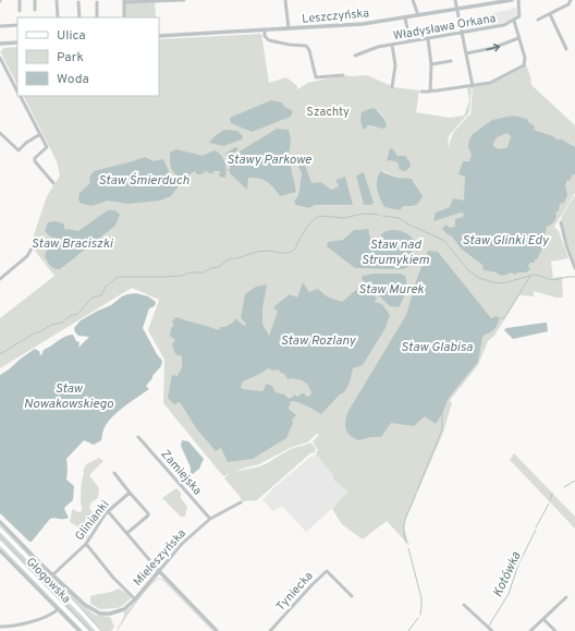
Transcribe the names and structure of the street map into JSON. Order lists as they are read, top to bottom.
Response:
{
  "streets": {
    "main road": ["Głogowska"],
    "street": [
      "Leszczyńska",
      "Władysława Orkana",
      "Zamiejska",
      "Glinianki",
      "Mieleszyńska",
      "Tyniecka"
    ]
  },
  "crossings": [
    ["Zamiejska", "Mieleszyńska"],
    ["Glinianki", "Głogowska"],
    ["Mieleszyńska", "Głogowska"]
  ],
  "water": [
    "Stawy Parkowe",
    "Staw Śmierduch",
    "Staw Glinki Edy",
    "Staw Braciszki",
    "Staw nad Strumykiem",
    "Staw Murek",
    "Staw Rozlany",
    "Staw Glabisa",
    "Staw Nowakowskiego",
    "Kotówka"
  ],
  "parks": ["Szachty"],
  "legend": ["Ulica", "Park", "Woda"]
}
